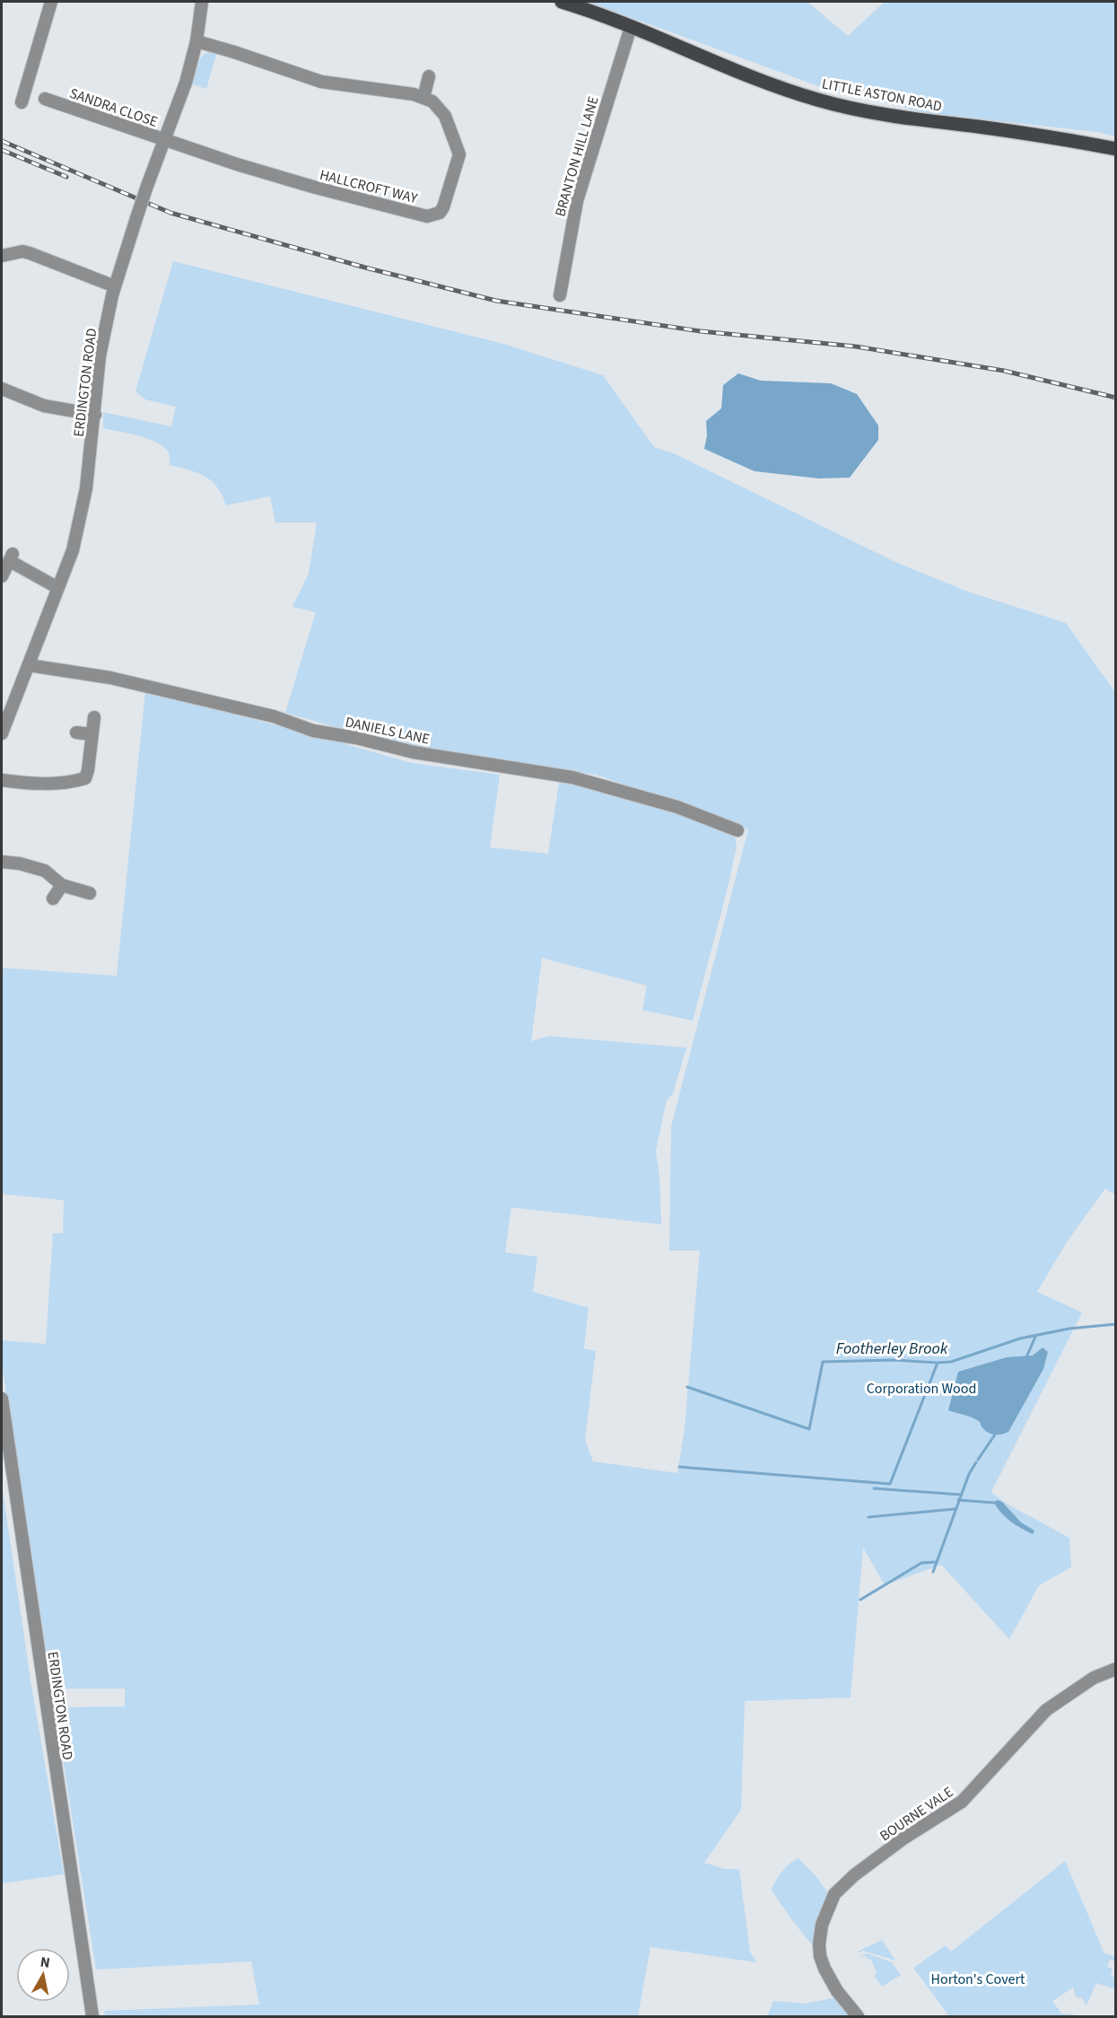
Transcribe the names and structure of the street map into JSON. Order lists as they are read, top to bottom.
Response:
{
  "streets": {
    "main road": ["LITTLE ASTON ROAD"],
    "street": [
      "SANDRA CLOSE",
      "BRANTON HILL LANE",
      "HALLCROFT WAY",
      "ERDINGTON ROAD",
      "DANIELS LANE",
      "BOURNE VALE"
    ]
  },
  "crossings": [
    ["LITTLE ASTON ROAD", "BRANTON HILL LANE"],
    ["SANDRA CLOSE", "HALLCROFT WAY"],
    ["SANDRA CLOSE", "ERDINGTON ROAD"],
    ["HALLCROFT WAY", "ERDINGTON ROAD"],
    ["ERDINGTON ROAD", "DANIELS LANE"]
  ],
  "water": ["Footherley Brook"],
  "parks": ["Corporation Wood", "Horton's Covert"],
  "north": "top"
}
